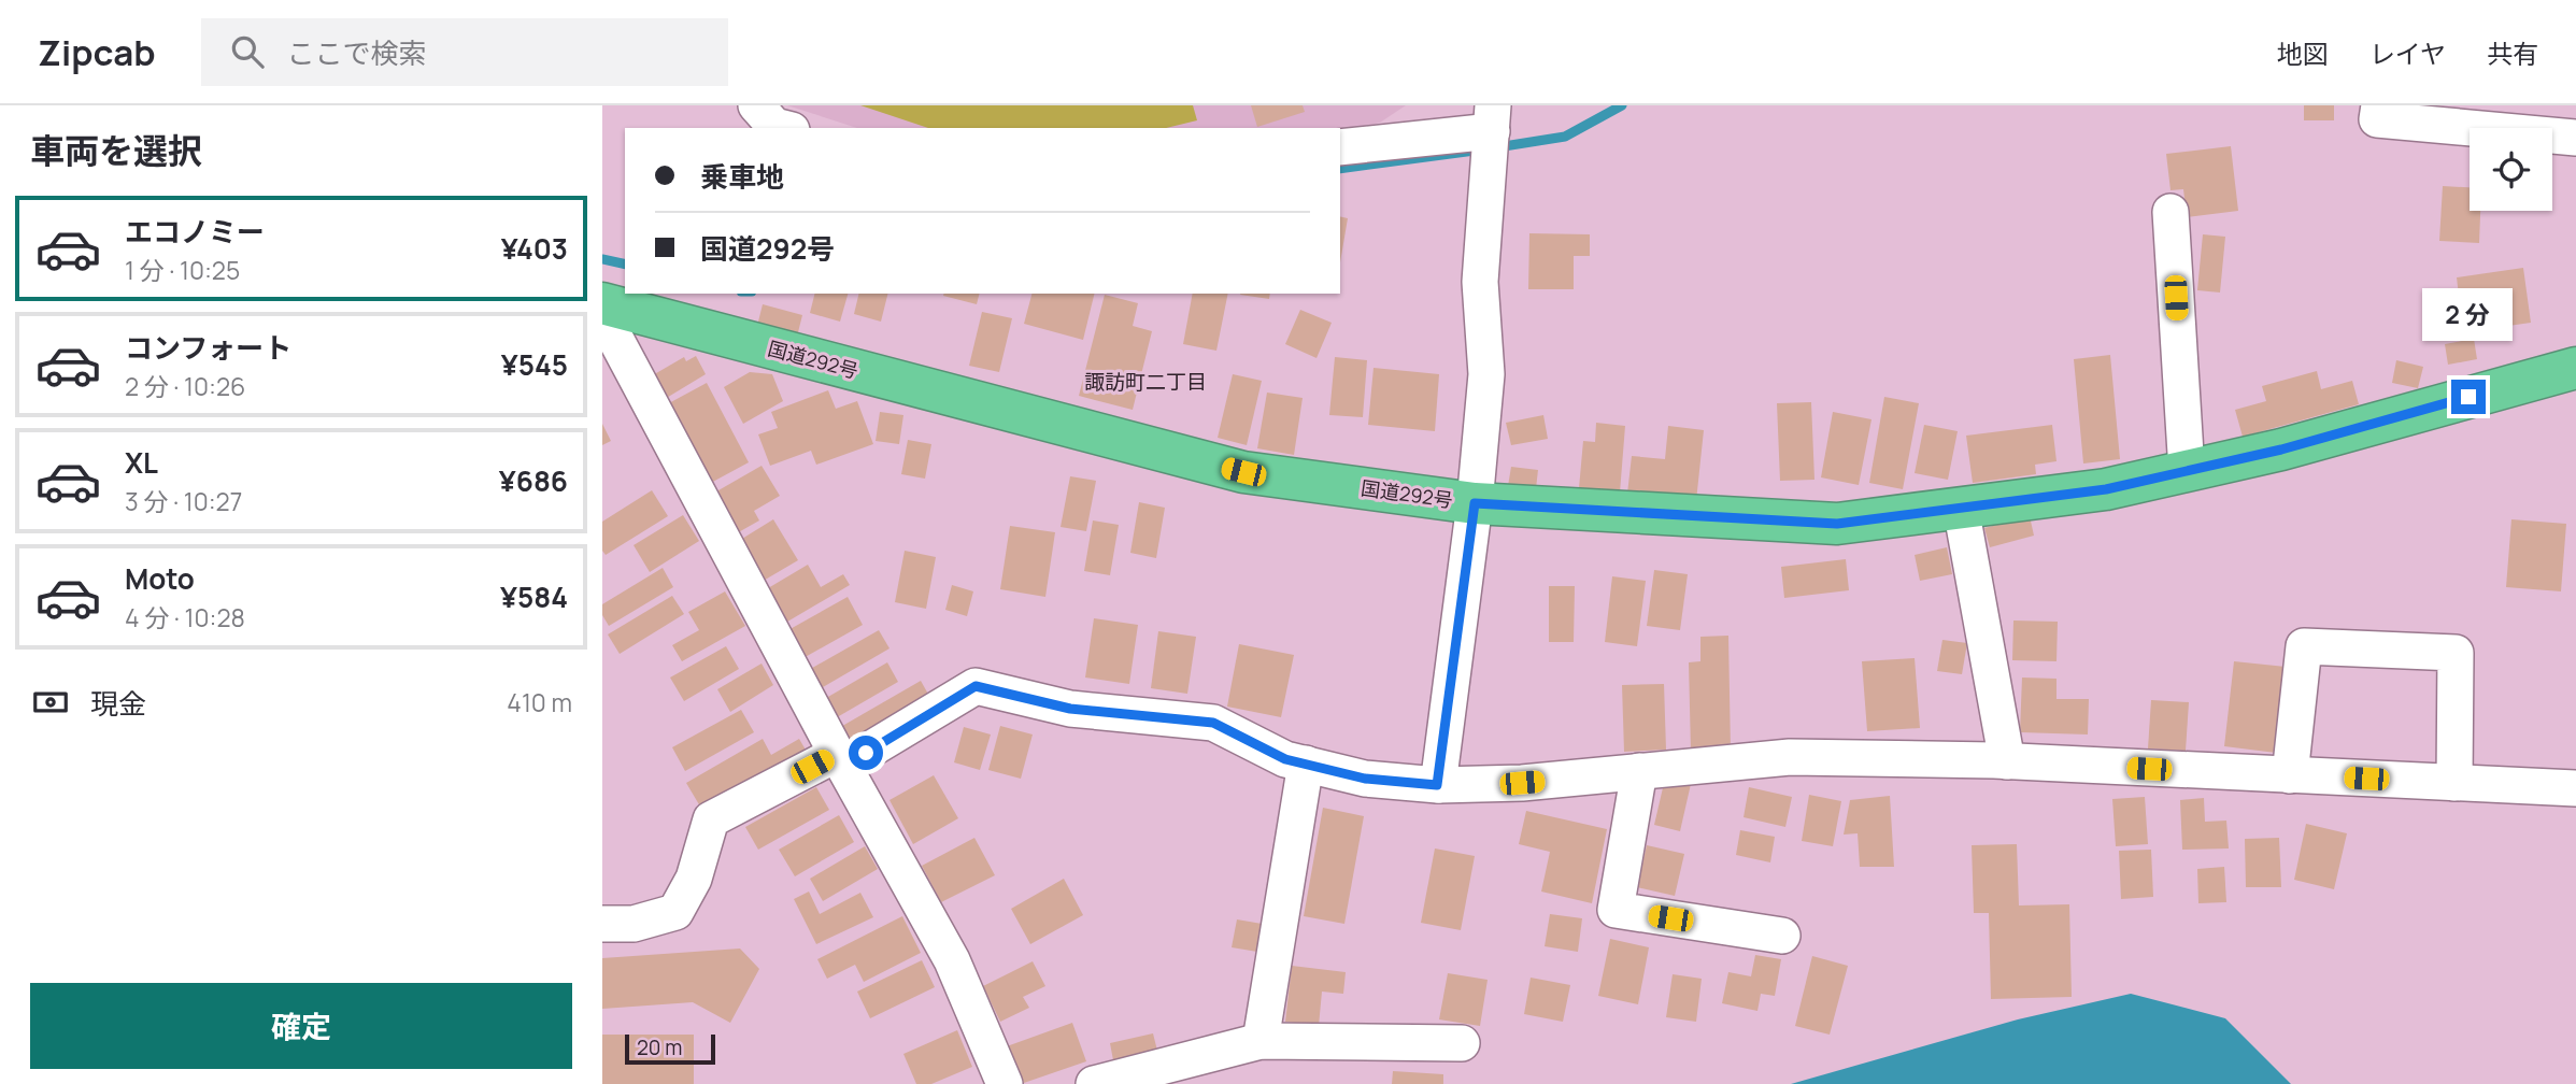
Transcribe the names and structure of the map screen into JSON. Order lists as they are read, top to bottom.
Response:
{
  "streets": {
    "highway": ["国道292号"]
  },
  "districts": ["諏訪町二丁目"],
  "scale_bar": "20 m",
  "page": {
    "header": "Zipcab",
    "search": "ここで検索",
    "nav": ["地図", "レイヤ", "共有"],
    "heading": "車両を選択",
    "banner": ["乗車地", "国道292号"],
    "list": [
      {
        "name": "エコノミー",
        "note": "1 分 · 10:25",
        "value": "¥403"
      },
      {
        "name": "コンフォート",
        "note": "2 分 · 10:26",
        "value": "¥545"
      },
      {
        "name": "XL",
        "note": "3 分 · 10:27",
        "value": "¥686"
      },
      {
        "name": "Moto",
        "note": "4 分 · 10:28",
        "value": "¥584"
      }
    ],
    "bubble": "2 分",
    "pay": ["現金", "410 m"],
    "buttons": "確定",
    "scale": "20 m"
  }
}
